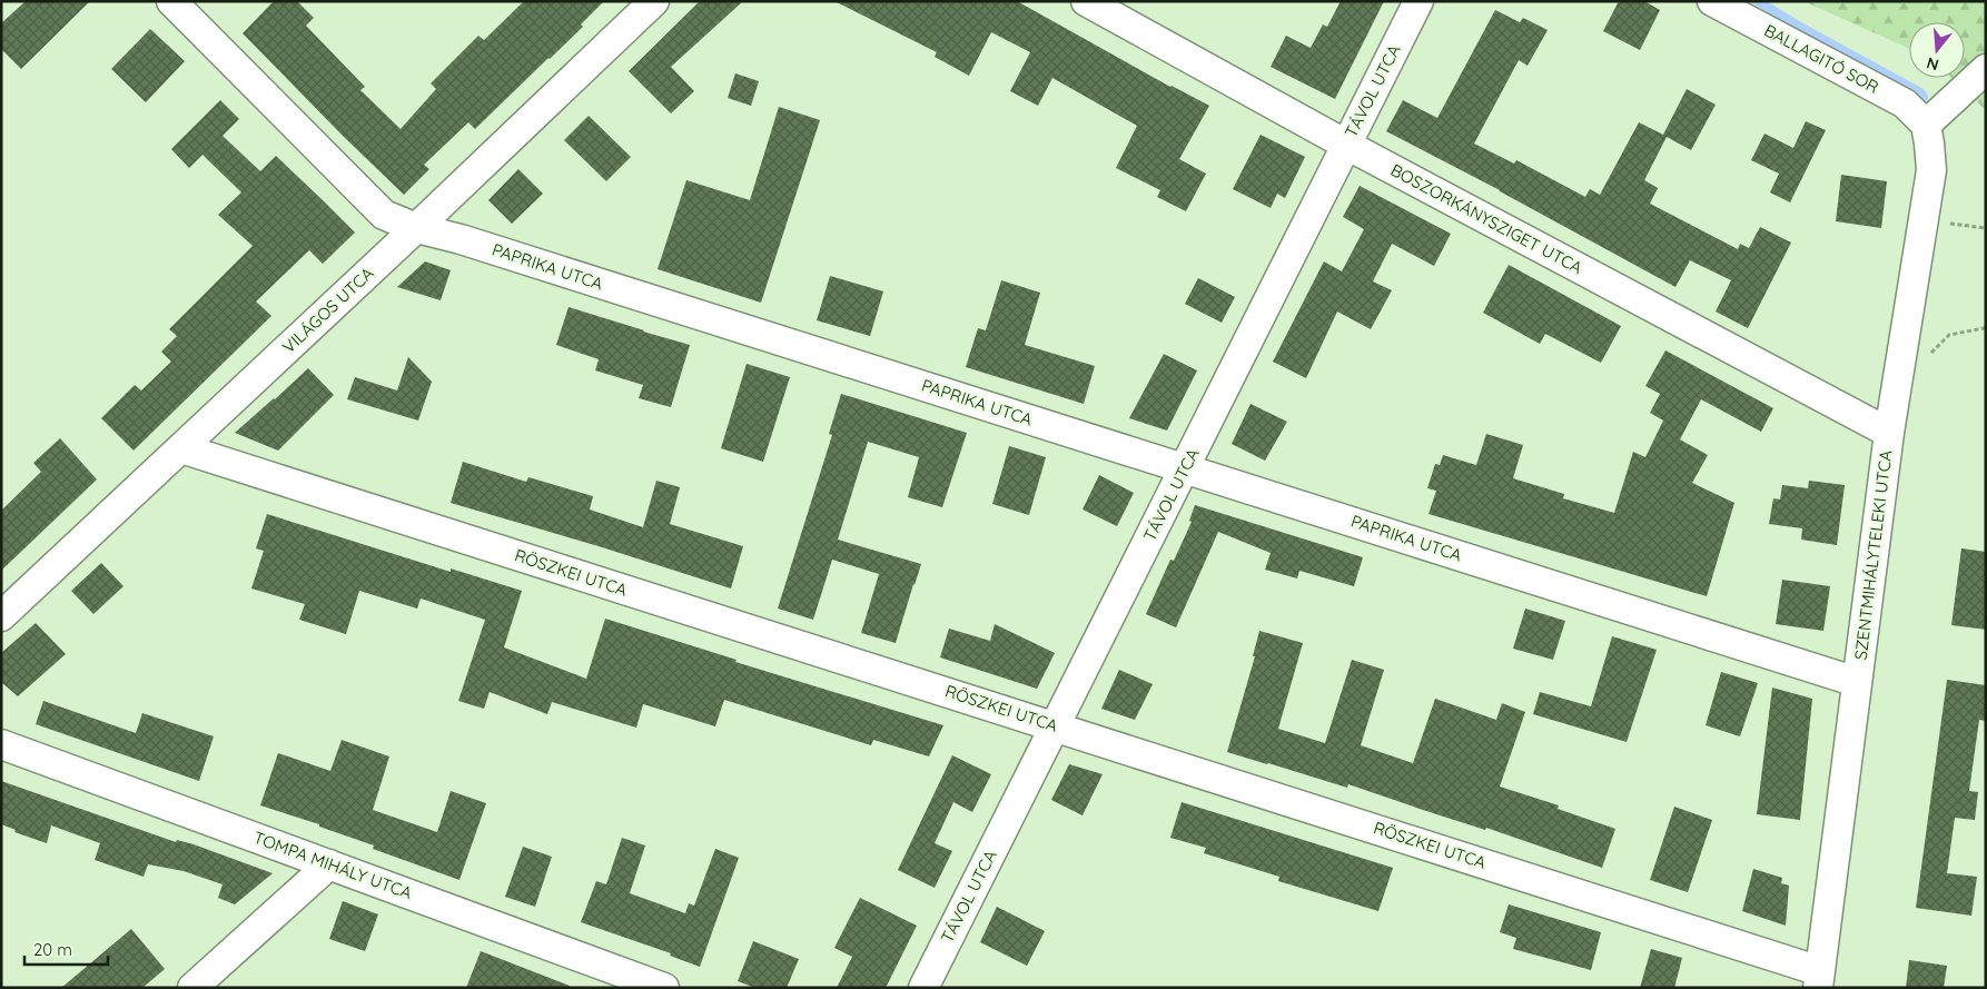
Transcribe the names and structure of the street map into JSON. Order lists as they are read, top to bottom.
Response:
{
  "streets": {
    "street": [
      "BALLAGITÓ SOR",
      "TÁVOL UTCA",
      "BOSZORKÁNYSZIGET UTCA",
      "PAPRIKA UTCA",
      "VILÁGOS UTCA",
      "SZENTMIHÁLYTELEKI UTCA",
      "RÖSZKEI UTCA",
      "TOMPA MIHÁLY UTCA"
    ]
  },
  "crossings": [
    ["BALLAGITÓ SOR", "SZENTMIHÁLYTELEKI UTCA"],
    ["TÁVOL UTCA", "BOSZORKÁNYSZIGET UTCA"],
    ["TÁVOL UTCA", "PAPRIKA UTCA"],
    ["TÁVOL UTCA", "RÖSZKEI UTCA"],
    ["BOSZORKÁNYSZIGET UTCA", "SZENTMIHÁLYTELEKI UTCA"],
    ["PAPRIKA UTCA", "VILÁGOS UTCA"],
    ["PAPRIKA UTCA", "SZENTMIHÁLYTELEKI UTCA"],
    ["VILÁGOS UTCA", "RÖSZKEI UTCA"],
    ["SZENTMIHÁLYTELEKI UTCA", "RÖSZKEI UTCA"]
  ],
  "scale_bar": "20 m",
  "north": "bottom"
}
